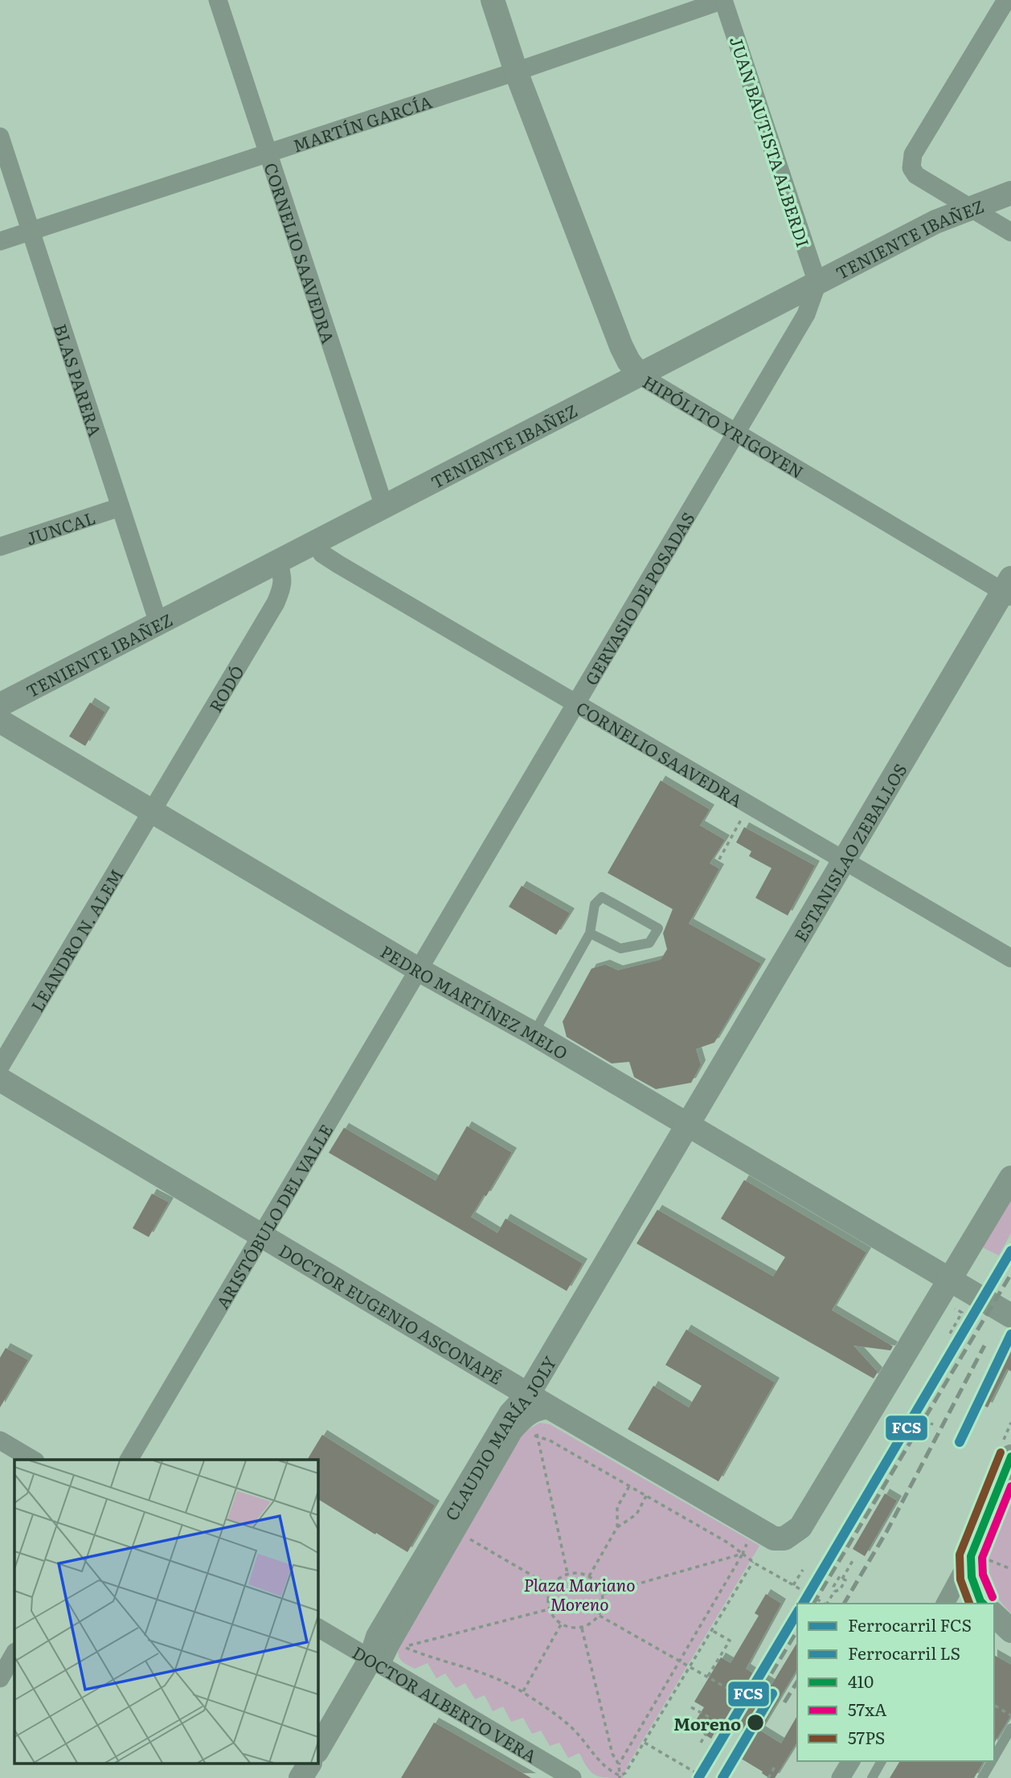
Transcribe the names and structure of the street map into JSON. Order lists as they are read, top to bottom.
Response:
{
  "streets": {
    "street": [
      "MARTÍN GARCÍA",
      "JUAN BAUTISTA ALBERDI",
      "TENIENTE IBAÑEZ",
      "CORNELIO SAAVEDRA",
      "BLAS PARERA",
      "HIPÓLITO YRIGOYEN",
      "JUNCAL",
      "GERVASIO DE POSADAS",
      "RODÓ",
      "ESTANISLAO ZEBALLOS",
      "LEANDRO N. ALEM",
      "PEDRO MARTÍNEZ MELO",
      "ARISTÓBULO DEL VALLE",
      "DOCTOR EUGENIO ASCONAPÉ",
      "CLAUDIO MARÍA JOLY",
      "DOCTOR ALBERTO VERA"
    ]
  },
  "crossings": [
    ["MARTÍN GARCÍA", "JUAN BAUTISTA ALBERDI"],
    ["MARTÍN GARCÍA", "CORNELIO SAAVEDRA"],
    ["MARTÍN GARCÍA", "BLAS PARERA"],
    ["MARTÍN GARCÍA", "HIPÓLITO YRIGOYEN"],
    ["JUAN BAUTISTA ALBERDI", "TENIENTE IBAÑEZ"],
    ["JUAN BAUTISTA ALBERDI", "GERVASIO DE POSADAS"],
    ["TENIENTE IBAÑEZ", "CORNELIO SAAVEDRA"],
    ["TENIENTE IBAÑEZ", "BLAS PARERA"],
    ["TENIENTE IBAÑEZ", "HIPÓLITO YRIGOYEN"],
    ["TENIENTE IBAÑEZ", "GERVASIO DE POSADAS"],
    ["TENIENTE IBAÑEZ", "RODÓ"],
    ["CORNELIO SAAVEDRA", "GERVASIO DE POSADAS"],
    ["CORNELIO SAAVEDRA", "ESTANISLAO ZEBALLOS"],
    ["BLAS PARERA", "JUNCAL"],
    ["HIPÓLITO YRIGOYEN", "GERVASIO DE POSADAS"],
    ["HIPÓLITO YRIGOYEN", "ESTANISLAO ZEBALLOS"],
    ["GERVASIO DE POSADAS", "PEDRO MARTÍNEZ MELO"],
    ["GERVASIO DE POSADAS", "ARISTÓBULO DEL VALLE"],
    ["RODÓ", "LEANDRO N. ALEM"],
    ["RODÓ", "PEDRO MARTÍNEZ MELO"],
    ["ESTANISLAO ZEBALLOS", "PEDRO MARTÍNEZ MELO"],
    ["ESTANISLAO ZEBALLOS", "CLAUDIO MARÍA JOLY"],
    ["LEANDRO N. ALEM", "PEDRO MARTÍNEZ MELO"],
    ["PEDRO MARTÍNEZ MELO", "ARISTÓBULO DEL VALLE"],
    ["PEDRO MARTÍNEZ MELO", "DOCTOR EUGENIO ASCONAPÉ"],
    ["PEDRO MARTÍNEZ MELO", "CLAUDIO MARÍA JOLY"],
    ["ARISTÓBULO DEL VALLE", "DOCTOR EUGENIO ASCONAPÉ"],
    ["DOCTOR EUGENIO ASCONAPÉ", "CLAUDIO MARÍA JOLY"],
    ["CLAUDIO MARÍA JOLY", "DOCTOR ALBERTO VERA"]
  ],
  "parks": ["Plaza Mariano Moreno"],
  "places": ["Moreno"],
  "lines": [
    "rail line FCS",
    "rail line LS",
    "transit line 57PS",
    "transit line 410",
    "transit line 57xA"
  ],
  "legend": [
    "Ferrocarril FCS",
    "Ferrocarril LS",
    "410",
    "57xA",
    "57PS"
  ]
}
